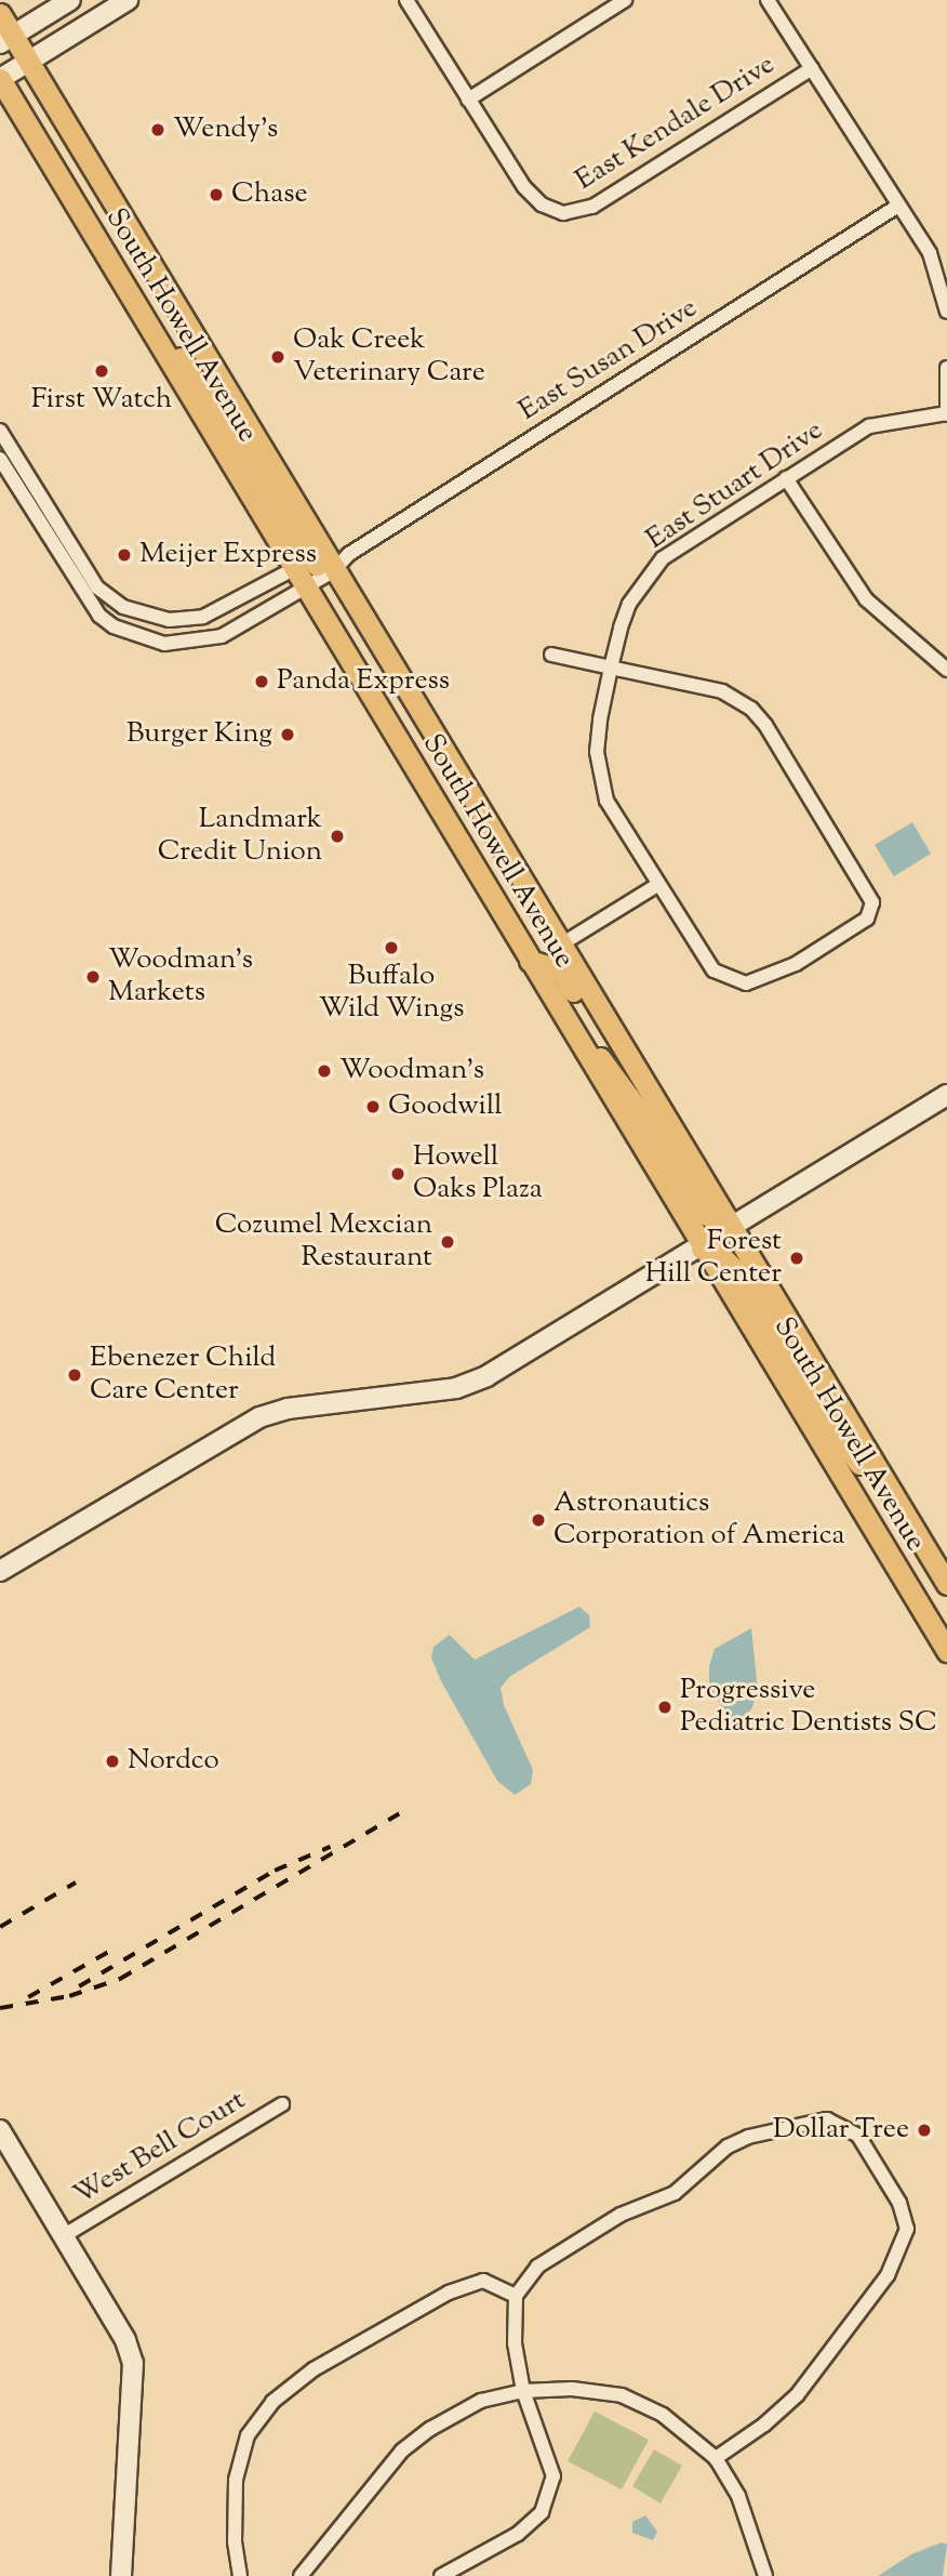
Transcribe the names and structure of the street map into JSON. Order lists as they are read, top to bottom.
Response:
{
  "streets": {
    "main road": ["South Howell Avenue"],
    "street": [
      "East Kendale Drive",
      "East Susan Drive",
      "East Stuart Drive",
      "West Bell Court"
    ]
  },
  "crossings": [
    ["South Howell Avenue", "East Susan Drive"]
  ],
  "places": [
    "Wendy's",
    "Chase",
    "Oak Creek Veterinary Care",
    "First Watch",
    "Meijer Express",
    "Panda Express",
    "Burger King",
    "Landmark Credit Union",
    "Buffalo Wild Wings",
    "Woodman's Markets",
    "Woodman's",
    "Goodwill",
    "Howell Oaks Plaza",
    "Cozumel Mexcian Restaurant",
    "Forest Hill Center",
    "Ebenezer Child Care Center",
    "Astronautics Corporation of America",
    "Progressive Pediatric Dentists SC",
    "Nordco",
    "Dollar Tree"
  ]
}
